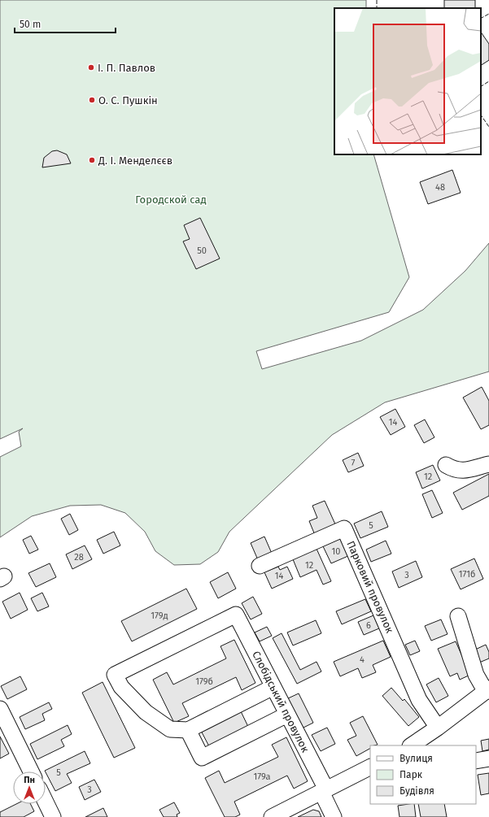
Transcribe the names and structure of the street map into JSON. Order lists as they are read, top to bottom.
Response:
{
  "streets": {
    "street": ["Парковий провулок", "Слобідський провулок"]
  },
  "parks": ["Городской сад"],
  "places": ["І. П. Павлов", "О. С. Пушкін", "Д. І. Менделєєв"],
  "house_numbers": [
    "48",
    "50",
    "14",
    "7",
    "12",
    "5",
    "10",
    "28",
    "12",
    "171б",
    "3",
    "14",
    "179д",
    "6",
    "4",
    "179б",
    "5",
    "179а",
    "3"
  ],
  "legend": ["Вулиця", "Парк", "Будівля"],
  "scale_bar": "50 m",
  "north": "top"
}
